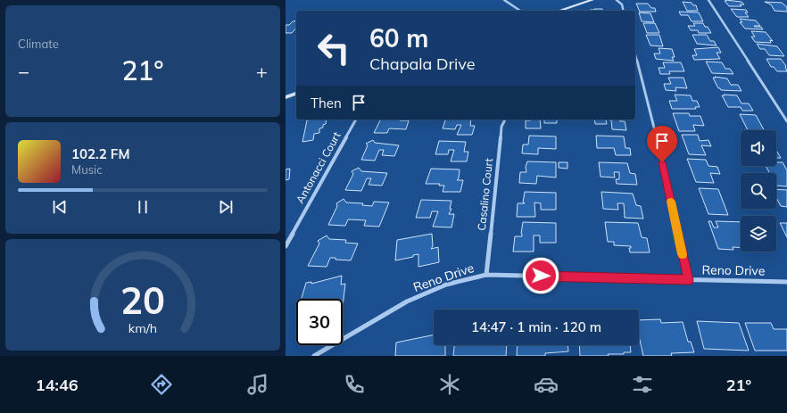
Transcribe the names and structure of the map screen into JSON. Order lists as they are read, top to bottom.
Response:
{
  "streets": {
    "street": ["Antonacci Court", "Casalino Court", "Reno Drive"]
  },
  "crossings": [
    ["Casalino Court", "Reno Drive"]
  ],
  "page": {
    "tile": "Climate",
    "turn": ["60 m", "Chapala Drive"],
    "heat": ["−", "21°", "+"],
    "then": "Then",
    "song": ["102.2 FM", "Music"],
    "limit": "30",
    "trip": "14:47 · 1 min · 120 m",
    "tabs": ["14:46", "21°"],
    "gauge": ["20", "km/h"]
  }
}
